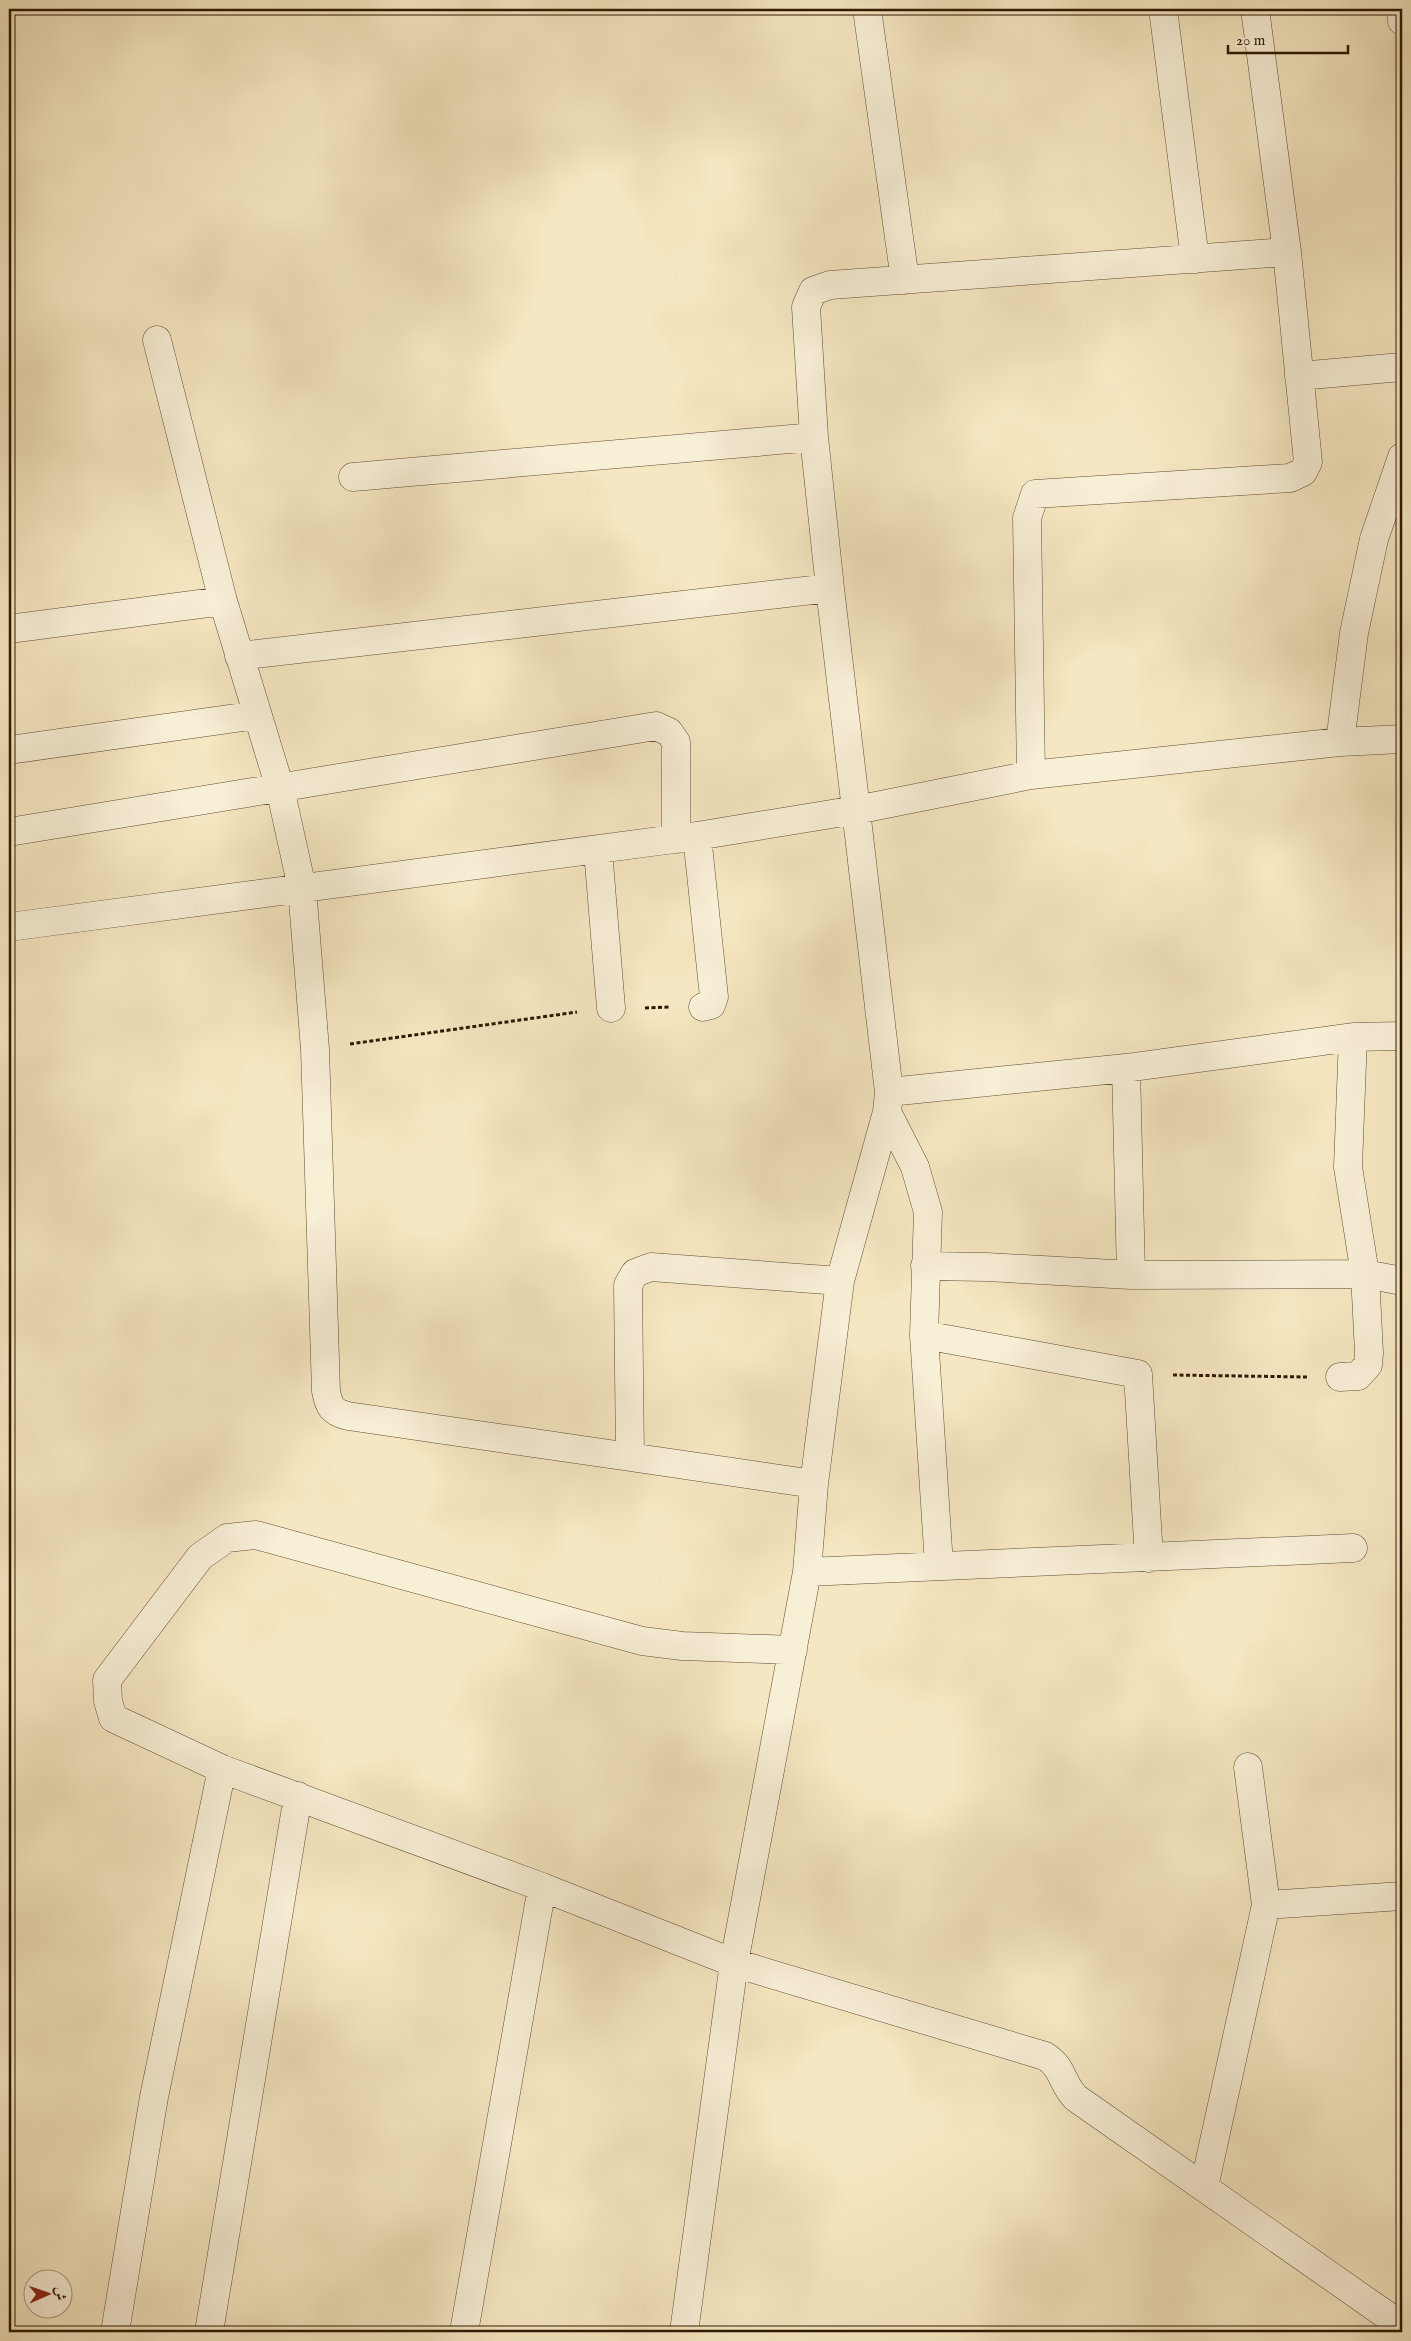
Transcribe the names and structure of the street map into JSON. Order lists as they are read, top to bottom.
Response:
{
  "scale_bar": "20 m",
  "north": "right"
}
